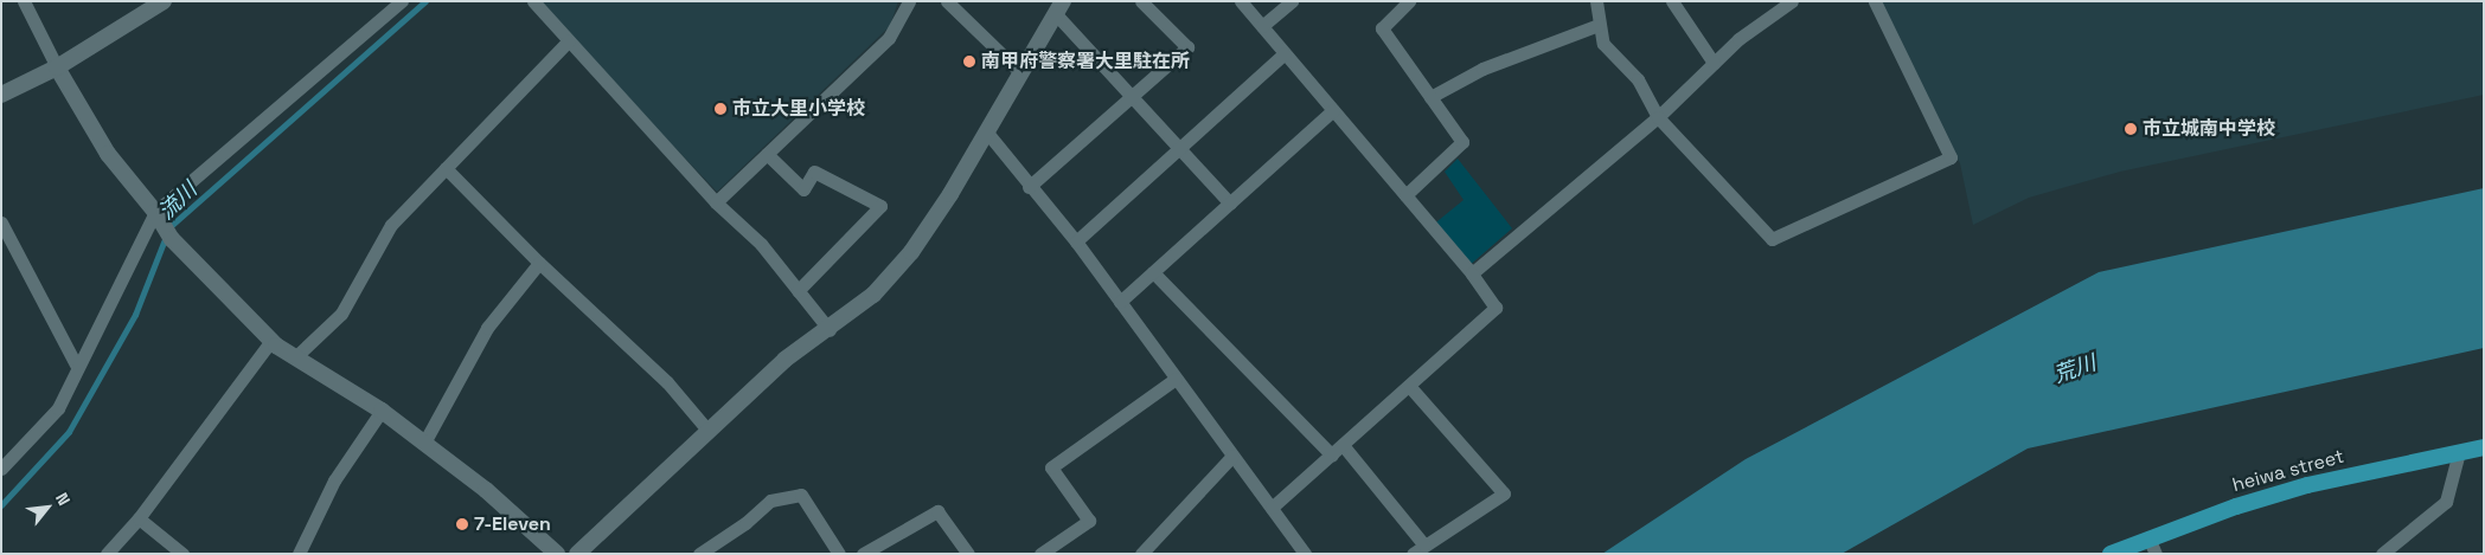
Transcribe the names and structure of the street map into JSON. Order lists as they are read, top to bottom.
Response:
{
  "streets": {
    "highway": ["heiwa street"]
  },
  "water": ["流川", "荒川"],
  "places": [
    "南甲府警察署大里駐在所",
    "市立大里小学校",
    "市立城南中学校",
    "7-Eleven"
  ],
  "north": "top right"
}
